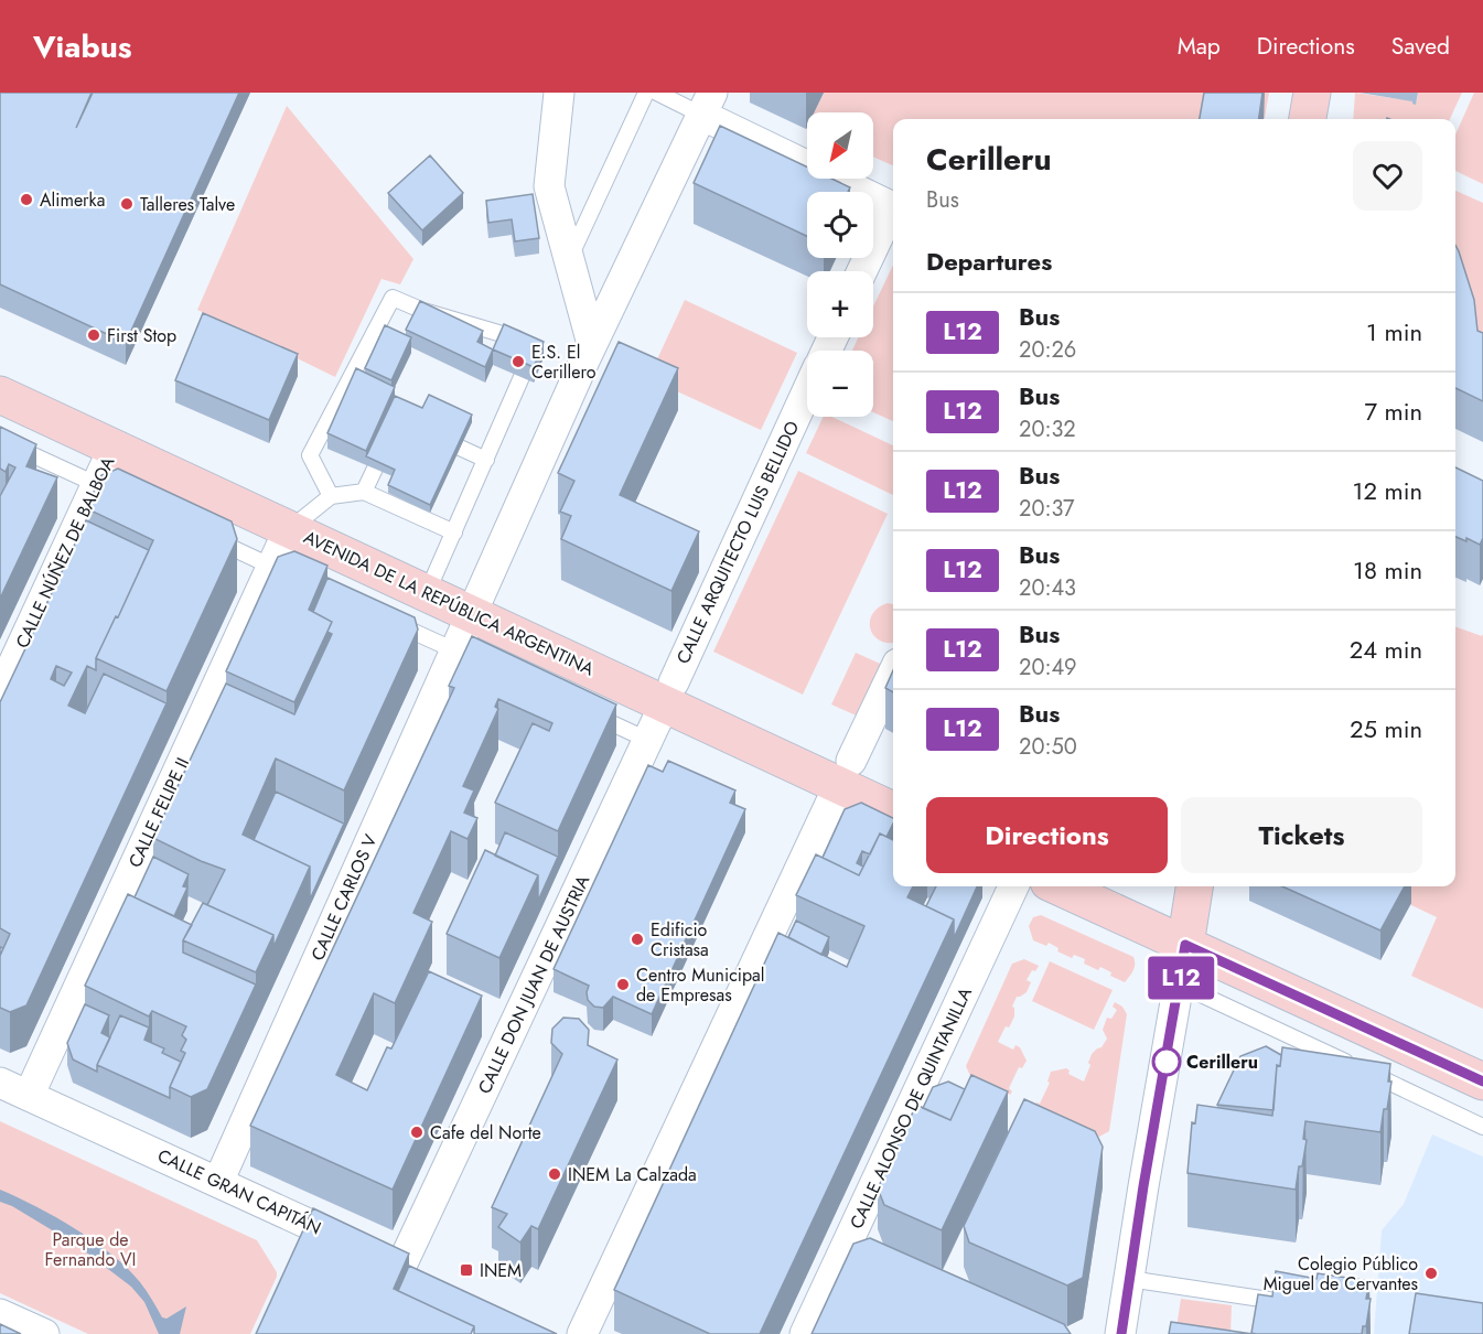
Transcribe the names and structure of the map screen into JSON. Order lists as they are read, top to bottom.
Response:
{
  "streets": {
    "street": [
      "CALLE ARQUITECTO LUIS BELLIDO",
      "CALLE NÚÑEZ DE BALBOA",
      "AVENIDA DE LA REPÚBLICA ARGENTINA",
      "CALLE FELIPE II",
      "CALLE CARLOS V",
      "CALLE DON JUAN DE AUSTRIA",
      "CALLE ALONSO DE QUINTANILLA",
      "CALLE GRAN CAPITÁN"
    ]
  },
  "crossings": [
    ["CALLE ARQUITECTO LUIS BELLIDO", "AVENIDA DE LA REPÚBLICA ARGENTINA"],
    ["CALLE ARQUITECTO LUIS BELLIDO", "CALLE DON JUAN DE AUSTRIA"],
    ["CALLE NÚÑEZ DE BALBOA", "AVENIDA DE LA REPÚBLICA ARGENTINA"],
    ["AVENIDA DE LA REPÚBLICA ARGENTINA", "CALLE FELIPE II"],
    ["AVENIDA DE LA REPÚBLICA ARGENTINA", "CALLE CARLOS V"],
    ["AVENIDA DE LA REPÚBLICA ARGENTINA", "CALLE DON JUAN DE AUSTRIA"],
    ["CALLE FELIPE II", "CALLE GRAN CAPITÁN"],
    ["CALLE CARLOS V", "CALLE GRAN CAPITÁN"],
    ["CALLE DON JUAN DE AUSTRIA", "CALLE GRAN CAPITÁN"]
  ],
  "parks": ["Parque de Fernando VI"],
  "places": {
    "other": [
      "Alimerka",
      "Talleres Talve",
      "First Stop",
      "E.S. El Cerillero",
      "Edificio Cristasa",
      "Centro Municipal de Empresas",
      "Cerilleru",
      "Cafe del Norte",
      "INEM La Calzada",
      "Colegio Público Miguel de Cervantes"
    ],
    "transit": ["INEM"]
  },
  "lines": ["bus line L12"],
  "north": "bottom left",
  "page": {
    "header": "Viabus",
    "nav": ["Map", "Directions", "Saved"],
    "on_map": "L12",
    "map_buttons": ["+", "−"],
    "heading": [
      ["Cerilleru", "Bus"],
      "Departures"
    ],
    "list": [
      {
        "mark": "L12",
        "name": "Bus",
        "note": "20:26",
        "value": "1 min"
      },
      {
        "mark": "L12",
        "name": "Bus",
        "note": "20:32",
        "value": "7 min"
      },
      {
        "mark": "L12",
        "name": "Bus",
        "note": "20:37",
        "value": "12 min"
      },
      {
        "mark": "L12",
        "name": "Bus",
        "note": "20:43",
        "value": "18 min"
      },
      {
        "mark": "L12",
        "name": "Bus",
        "note": "20:49",
        "value": "24 min"
      },
      {
        "mark": "L12",
        "name": "Bus",
        "note": "20:50",
        "value": "25 min"
      }
    ],
    "buttons": ["Directions", "Tickets"]
  }
}
